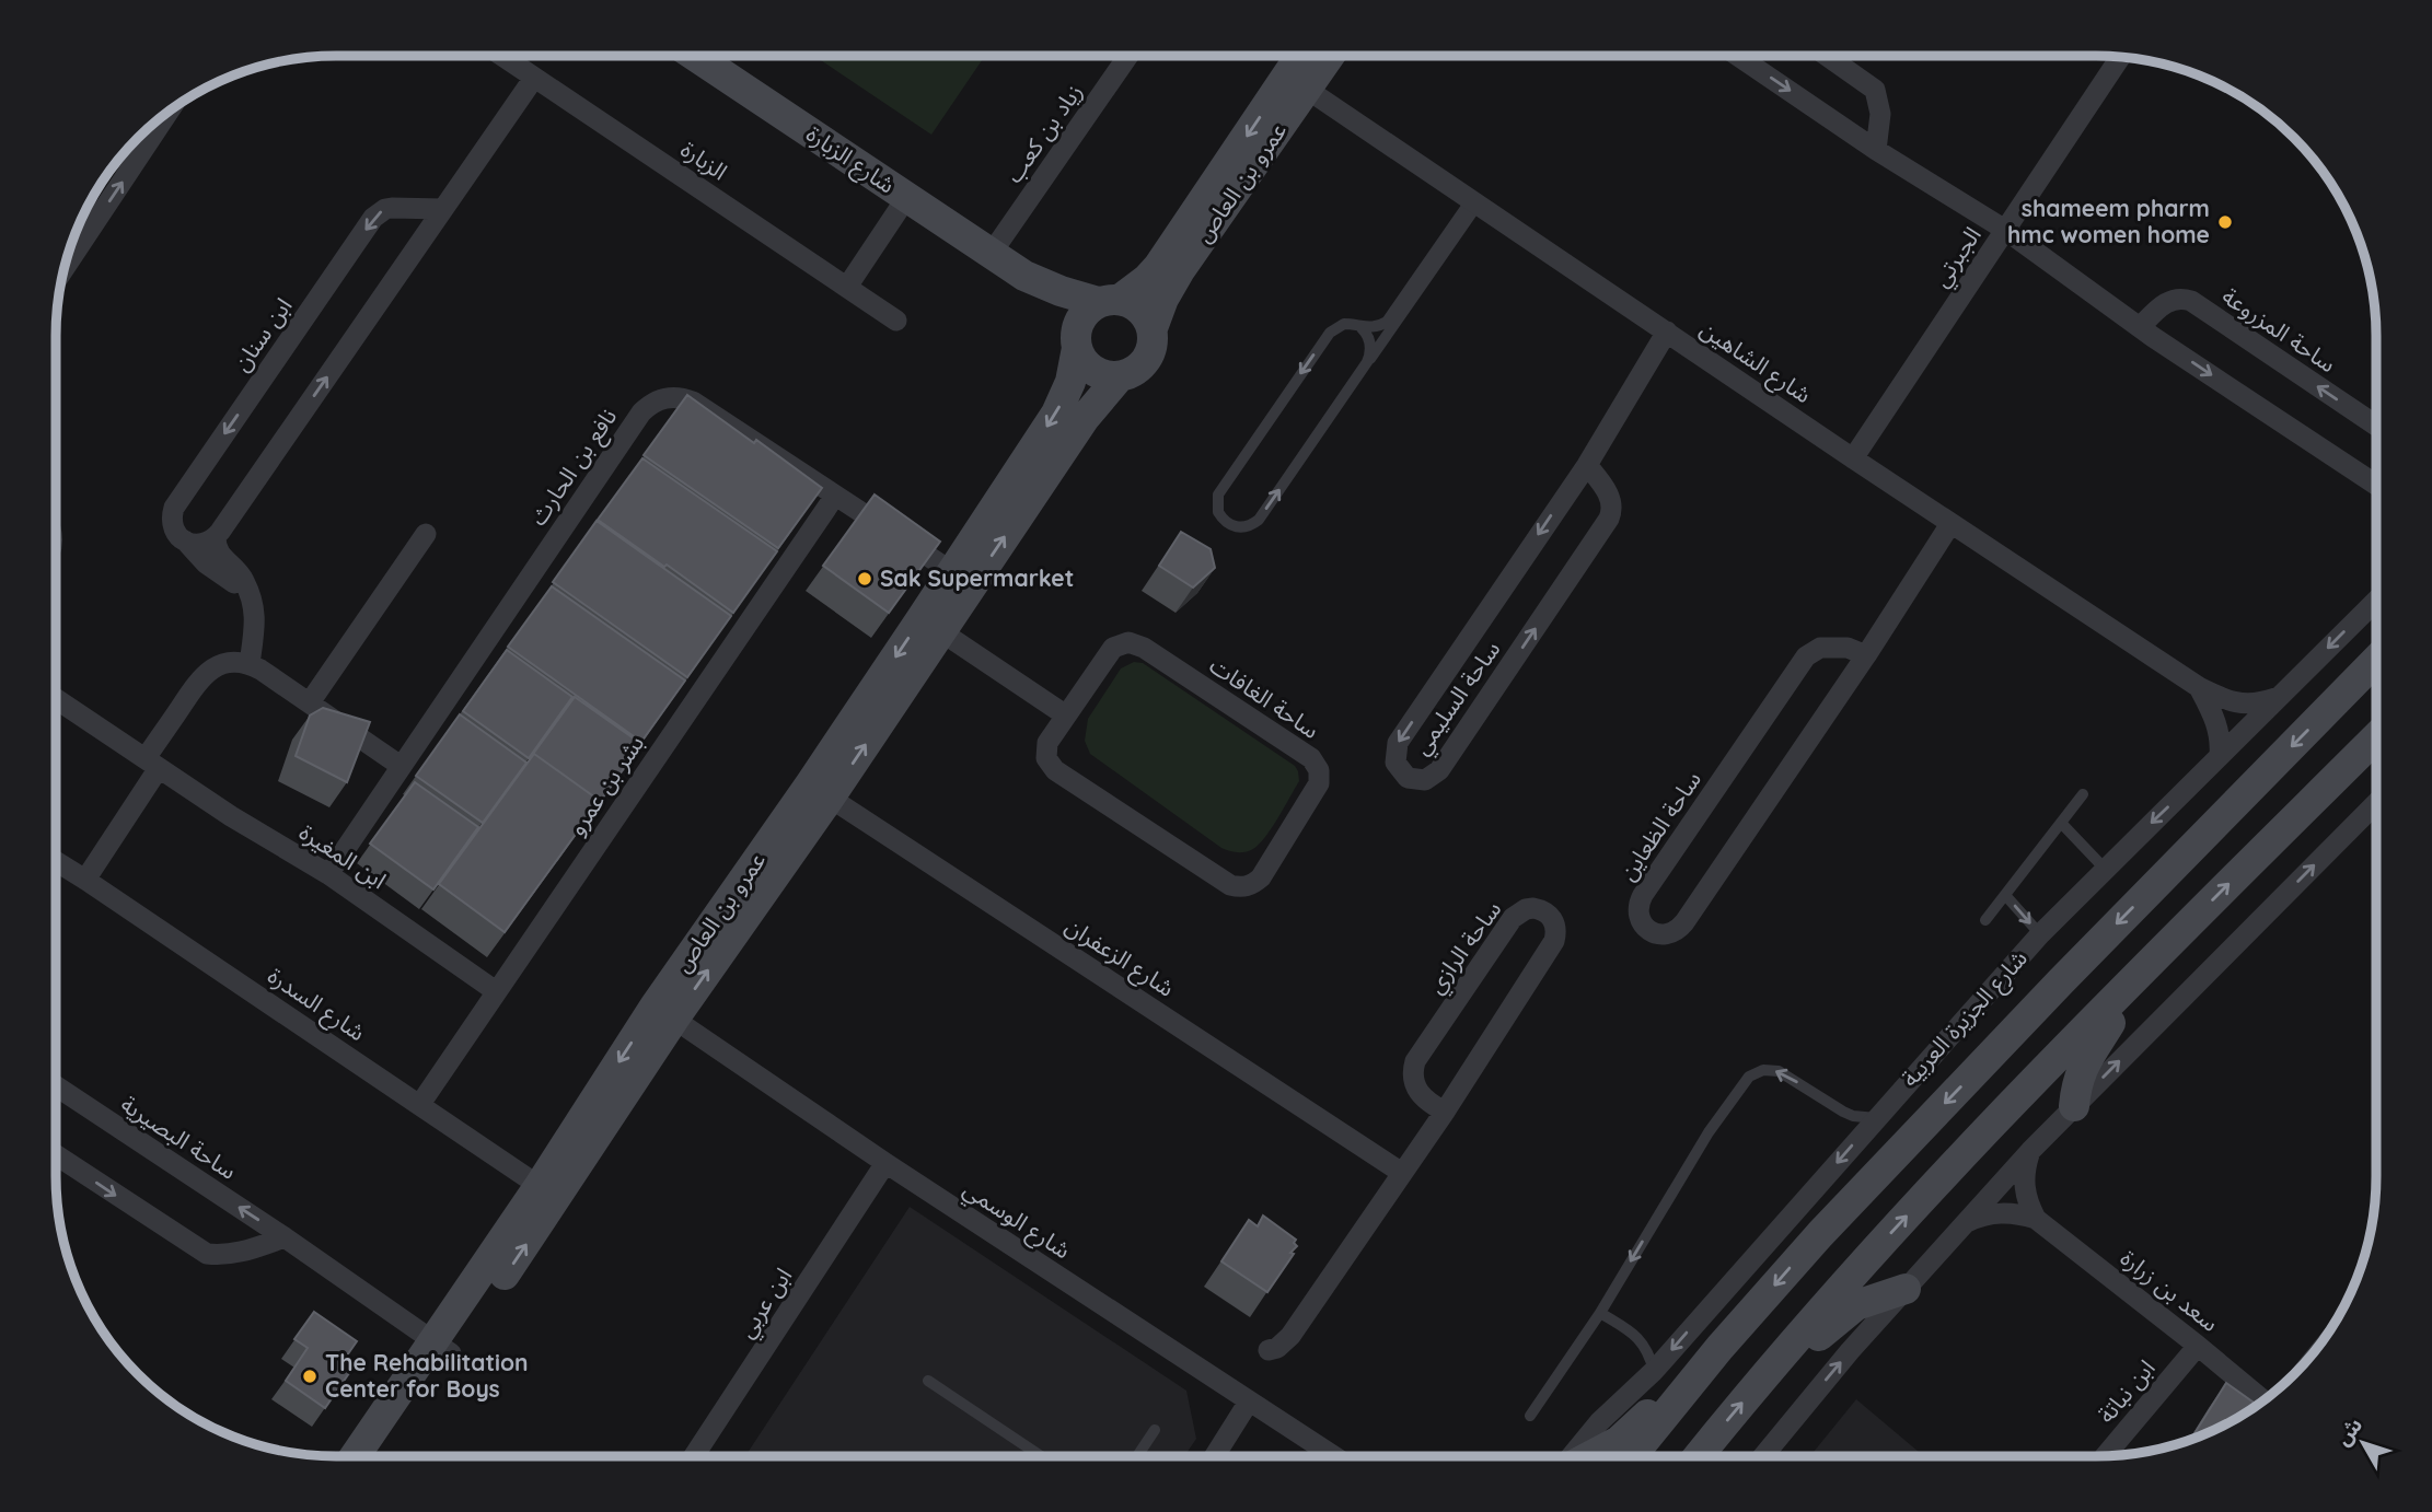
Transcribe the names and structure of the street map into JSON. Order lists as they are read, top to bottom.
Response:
{
  "streets": {
    "street": [
      "زياد بن كعب",
      "شارع الزبارة",
      "الزبارة",
      "عمرو بن العاص",
      "الجبرتي",
      "ساحة المزروعة",
      "ابن سنان",
      "شارع الشاهين",
      "نافع بن الحارث",
      "ساحة الغافات",
      "ساحة السليمي",
      "بشر بن عمرو",
      "ساحة الظعاين",
      "ابن المغيرة",
      "ساحة الرازي",
      "شارع الزعفران",
      "شارع السدرة",
      "شارع الجزيرة العربية",
      "ساحة البصيرية",
      "شارع الوسمي",
      "سعد بن زرارة",
      "ابن عربي",
      "ابن نباتة"
    ]
  },
  "crossings": [
    ["زياد بن كعب", "شارع الزبارة"],
    ["شارع الزبارة", "عمرو بن العاص"],
    ["عمرو بن العاص", "شارع الشاهين"],
    ["عمرو بن العاص", "نافع بن الحارث"],
    ["عمرو بن العاص", "شارع الزعفران"],
    ["عمرو بن العاص", "شارع السدرة"],
    ["عمرو بن العاص", "ساحة البصيرية"],
    ["عمرو بن العاص", "شارع الوسمي"],
    ["الجبرتي", "شارع الشاهين"],
    ["شارع الشاهين", "ساحة السليمي"],
    ["شارع الشاهين", "ساحة الظعاين"],
    ["شارع الشاهين", "شارع الجزيرة العربية"],
    ["نافع بن الحارث", "بشر بن عمرو"],
    ["نافع بن الحارث", "ابن المغيرة"],
    ["بشر بن عمرو", "ابن المغيرة"],
    ["بشر بن عمرو", "شارع السدرة"],
    ["ساحة الرازي", "شارع الزعفران"],
    ["شارع الوسمي", "ابن عربي"],
    ["سعد بن زرارة", "ابن نباتة"]
  ],
  "places": ["shameem pharm hmc women home", "Sak Supermarket", "The Rehabilitation Center for Boys"],
  "north": "top left"
}
